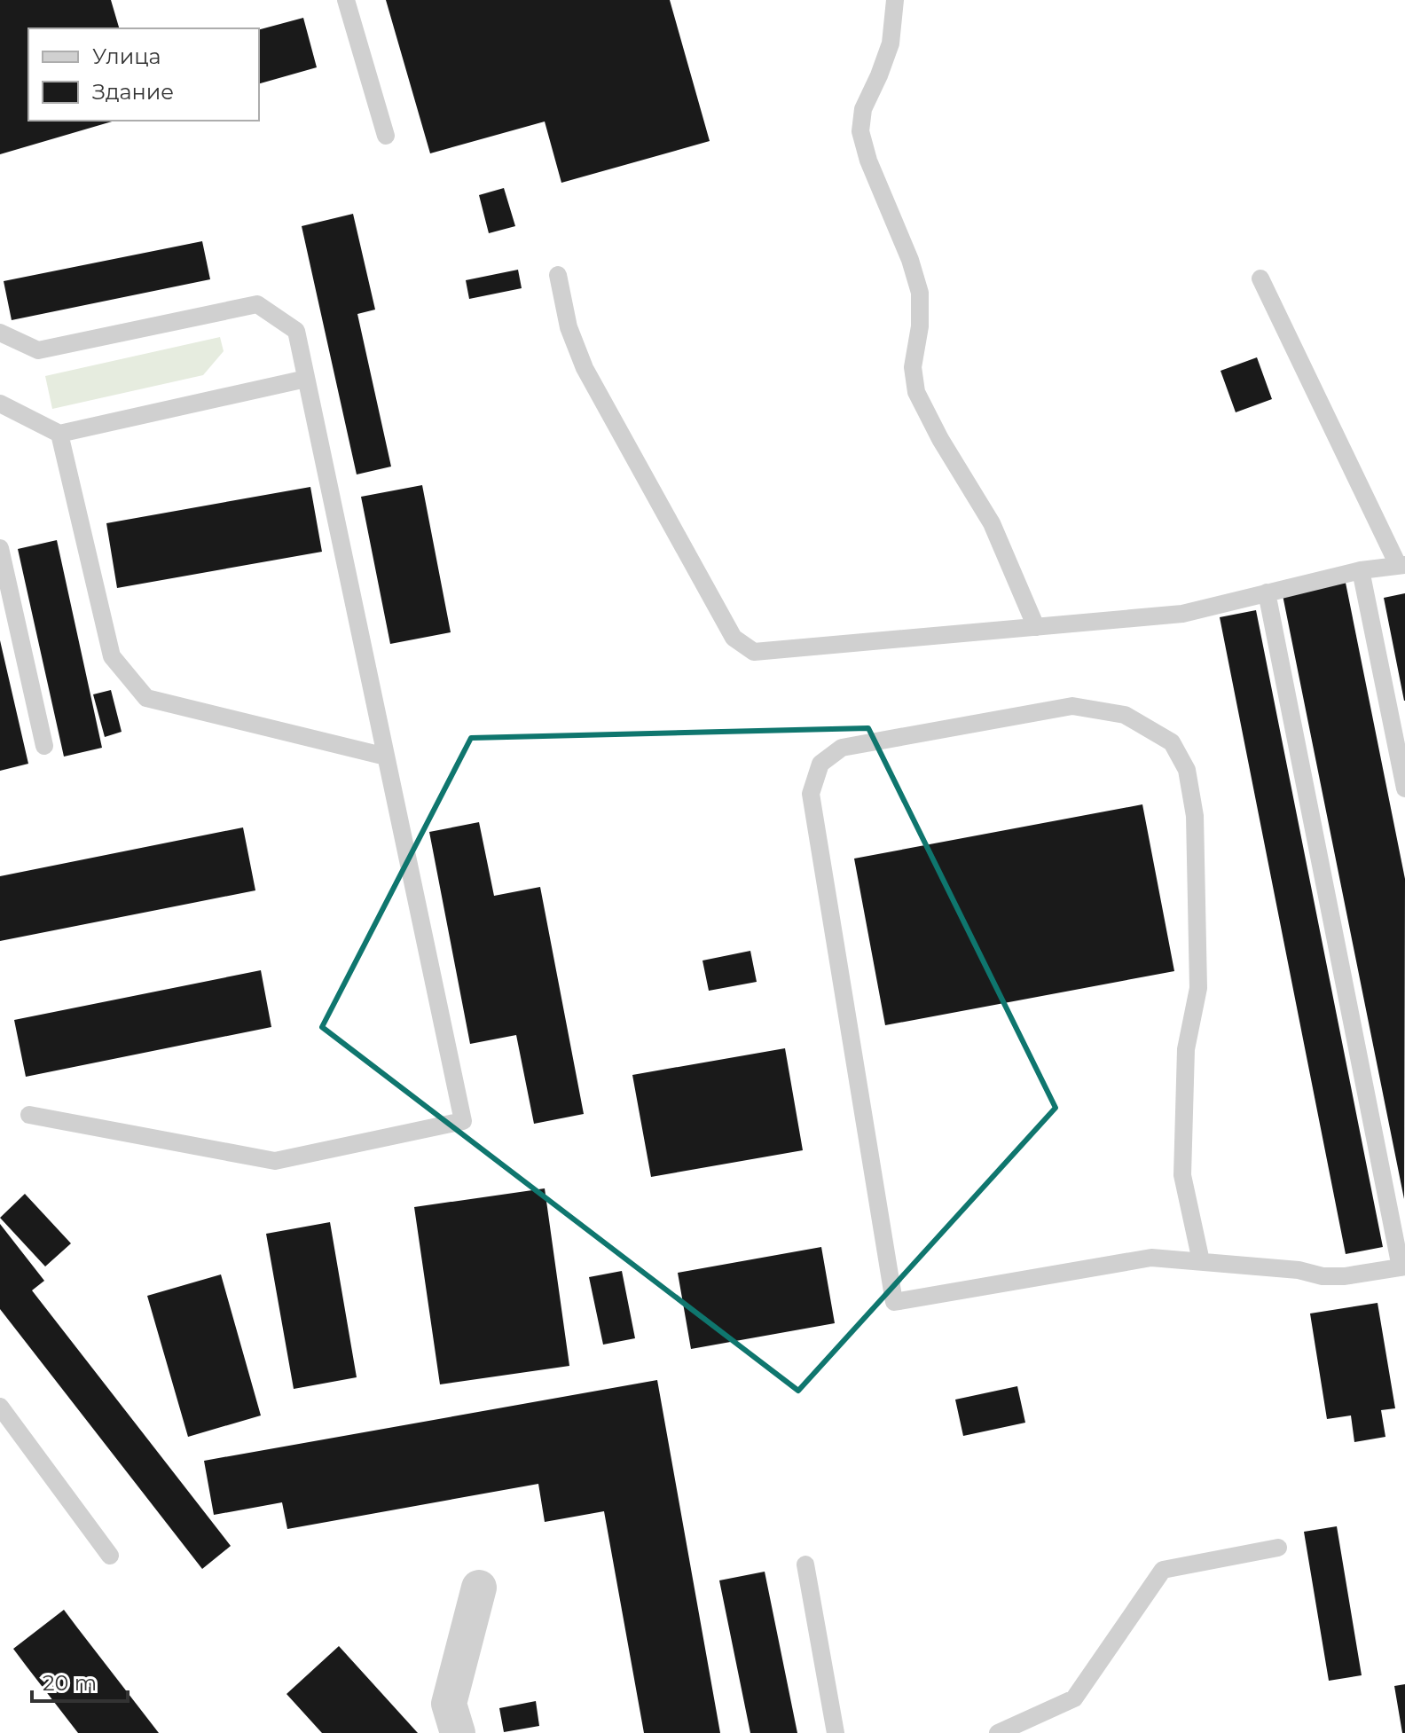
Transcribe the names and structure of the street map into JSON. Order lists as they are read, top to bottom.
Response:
{
  "legend": ["Улица", "Здание"],
  "scale_bar": "20 m"
}
